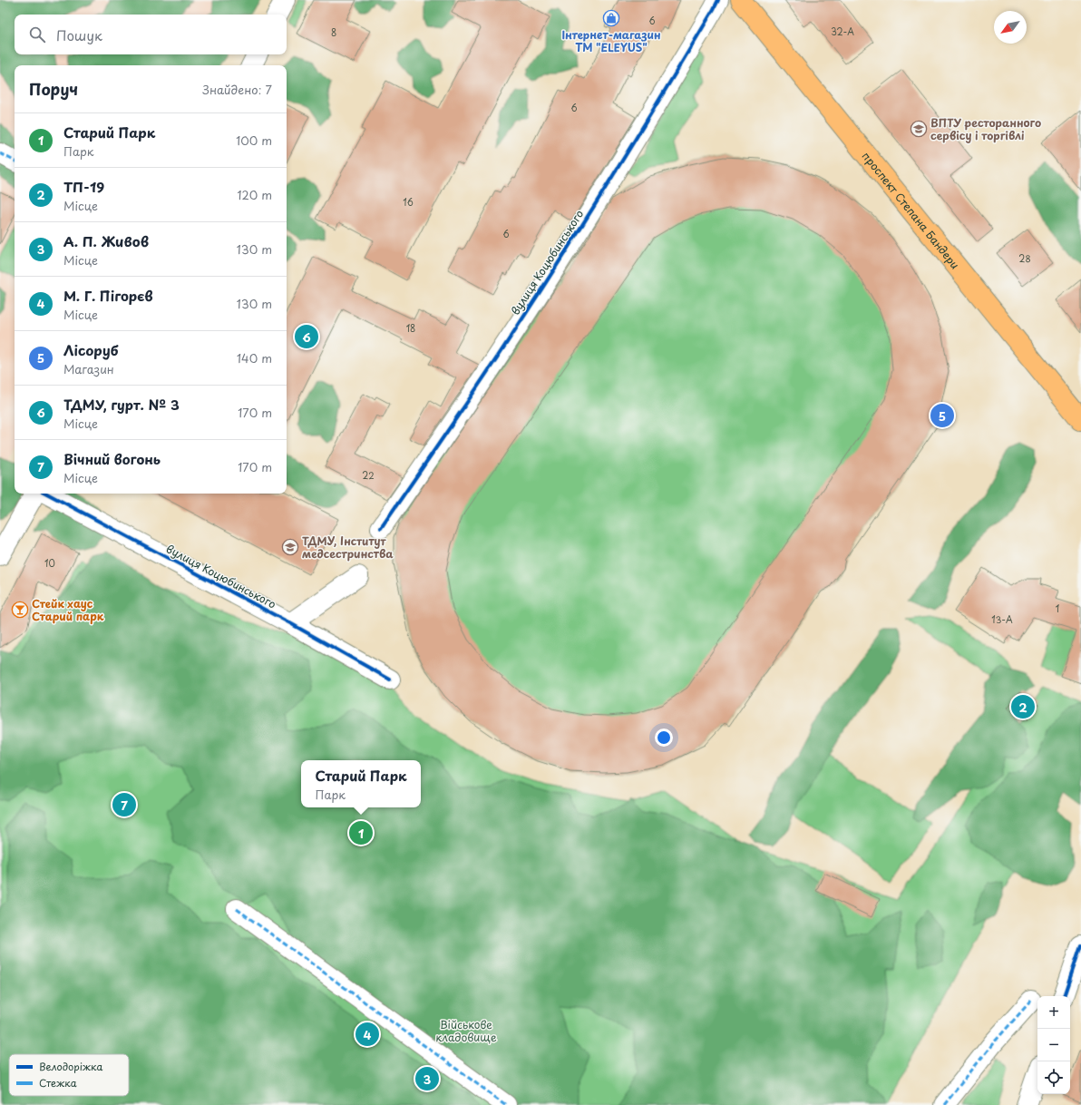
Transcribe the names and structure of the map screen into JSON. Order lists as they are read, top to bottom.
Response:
{
  "streets": {
    "main road": ["проспект Степана Бандери"],
    "street": ["вулиця Коцюбинського"]
  },
  "parks": ["Військове кладовище"],
  "places": {
    "shop": ["Інтернет-магазин ТМ \"ELEYUS\""],
    "school or university": ["ВПТУ ресторанного сервісу і торгівлі", "ТДМУ, Iнститут медсестринства"],
    "bar": ["Стейк хаус Старий парк"]
  },
  "house_numbers": [
    "6",
    "32-А",
    "8",
    "6",
    "16",
    "6",
    "28",
    "18",
    "22",
    "10",
    "1",
    "13-А"
  ],
  "legend": ["Велодоріжка", "Стежка"],
  "north": "bottom left",
  "page": {
    "search": "Пошук",
    "heading": ["Поруч", "Знайдено: 7"],
    "list": [
      {
        "mark": "1",
        "name": "Старий Парк",
        "note": "Парк",
        "value": "100 m"
      },
      {
        "mark": "2",
        "name": "ТП-19",
        "note": "Місце",
        "value": "120 m"
      },
      {
        "mark": "3",
        "name": "А. П. Живов",
        "note": "Місце",
        "value": "130 m"
      },
      {
        "mark": "4",
        "name": "М. Г. Пігорєв",
        "note": "Місце",
        "value": "130 m"
      },
      {
        "mark": "5",
        "name": "Лісоруб",
        "note": "Магазин",
        "value": "140 m"
      },
      {
        "mark": "6",
        "name": "ТДМУ, гурт. № 3",
        "note": "Місце",
        "value": "170 m"
      },
      {
        "mark": "7",
        "name": "Вічний вогонь",
        "note": "Місце",
        "value": "170 m"
      }
    ],
    "pins": [
      "6",
      "5",
      "2",
      "7",
      "1",
      "4",
      "3"
    ],
    "popup": ["Старий Парк", "Парк"],
    "map_buttons": ["+", "−"]
  }
}
